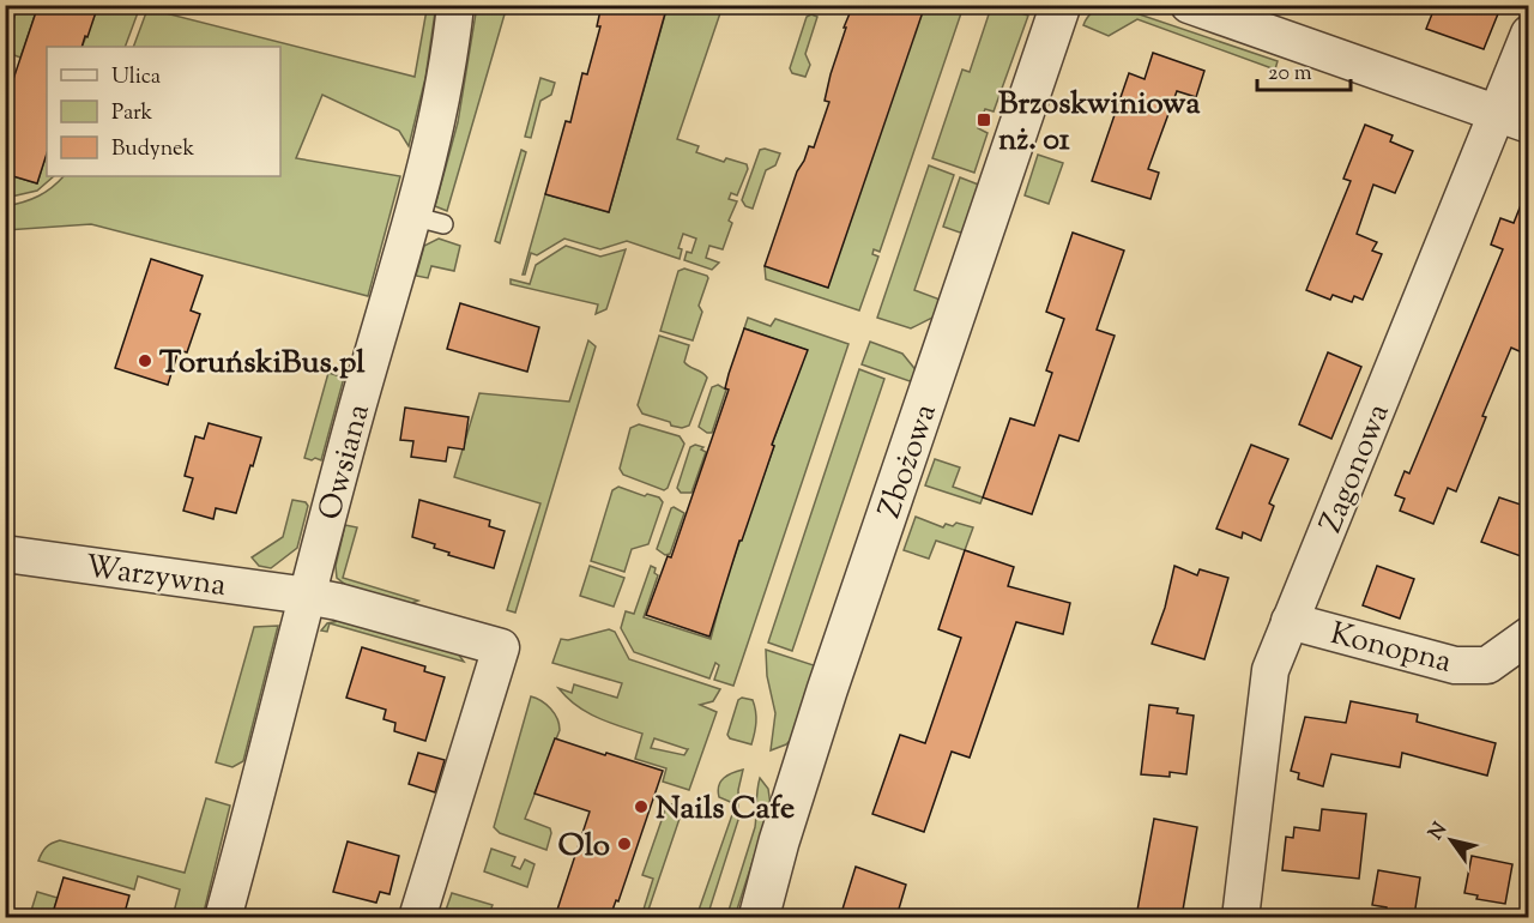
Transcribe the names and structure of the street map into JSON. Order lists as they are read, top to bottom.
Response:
{
  "streets": {
    "street": [
      "Zbożowa",
      "Owsiana",
      "Zagonowa",
      "Warzywna",
      "Konopna"
    ]
  },
  "crossings": [
    ["Owsiana", "Warzywna"],
    ["Zagonowa", "Konopna"]
  ],
  "places": {
    "transit": ["Brzoskwiniowa nż. 01"],
    "other": ["ToruńskiBus.pl", "Nails Cafe", "Olo"]
  },
  "legend": ["Ulica", "Park", "Budynek"],
  "scale_bar": "20 m",
  "north": "top left"
}
